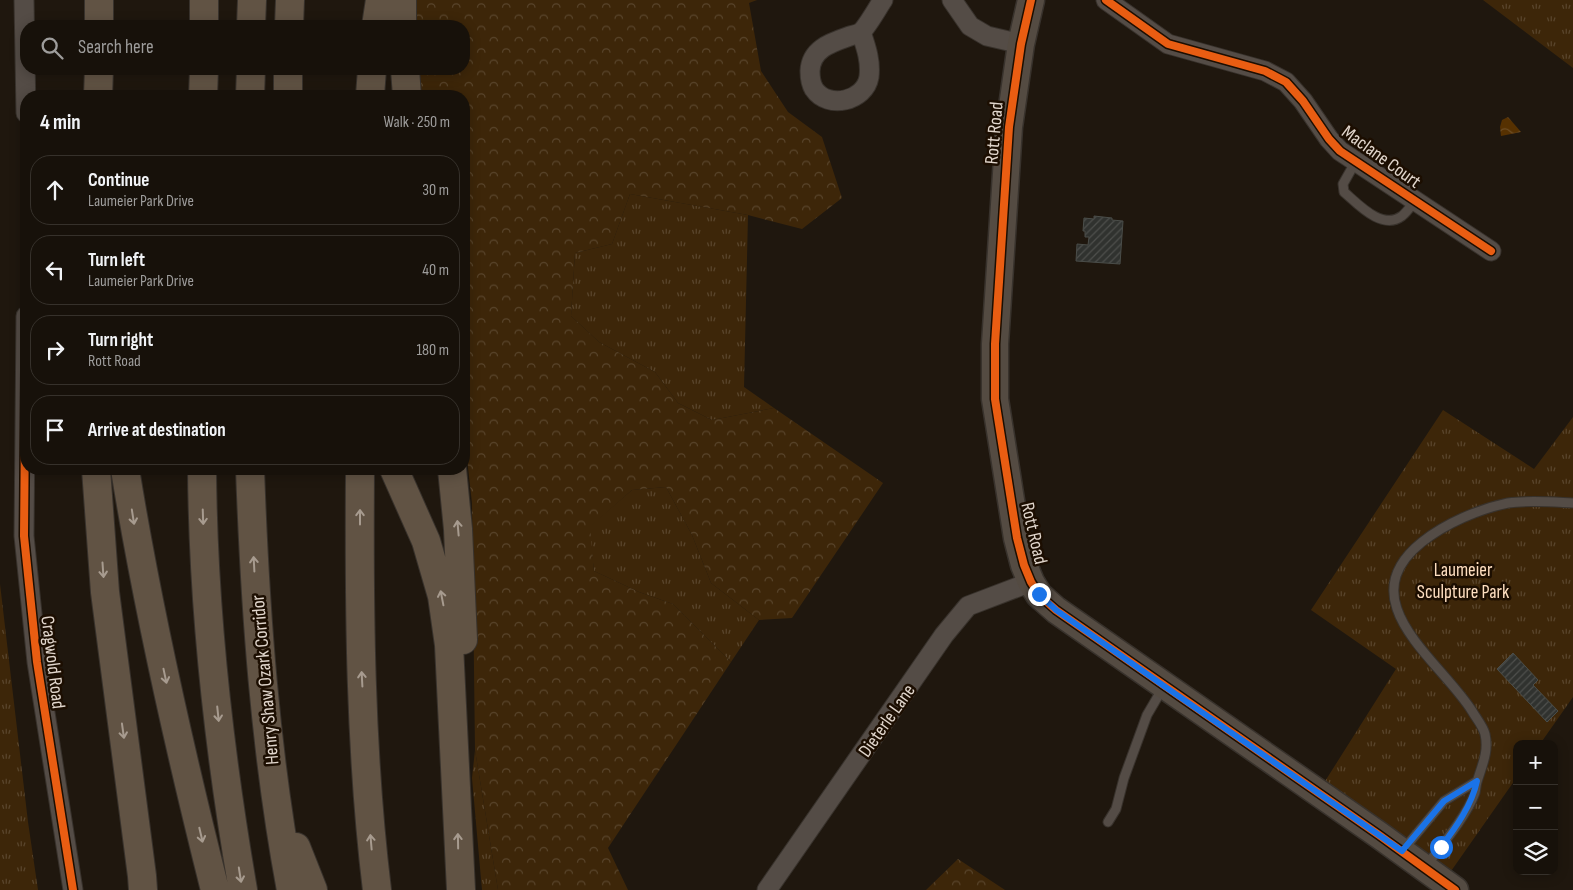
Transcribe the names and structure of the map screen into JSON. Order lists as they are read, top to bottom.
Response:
{
  "streets": {
    "highway": ["Henry Shaw Ozark Corridor"],
    "street": [
      "Rott Road",
      "Maclane Court",
      "Cragwold Road",
      "Dieterle Lane"
    ]
  },
  "crossings": [
    ["Rott Road", "Dieterle Lane"]
  ],
  "parks": ["Laumeier Sculpture Park"],
  "page": {
    "search": "Search here",
    "heading": ["4 min", "Walk · 250 m"],
    "list": [
      ["Continue", "Laumeier Park Drive", "30 m"],
      ["Turn left", "Laumeier Park Drive", "40 m"],
      ["Turn right", "Rott Road", "180 m"],
      "Arrive at destination"
    ],
    "map_buttons": ["+", "−"]
  }
}
